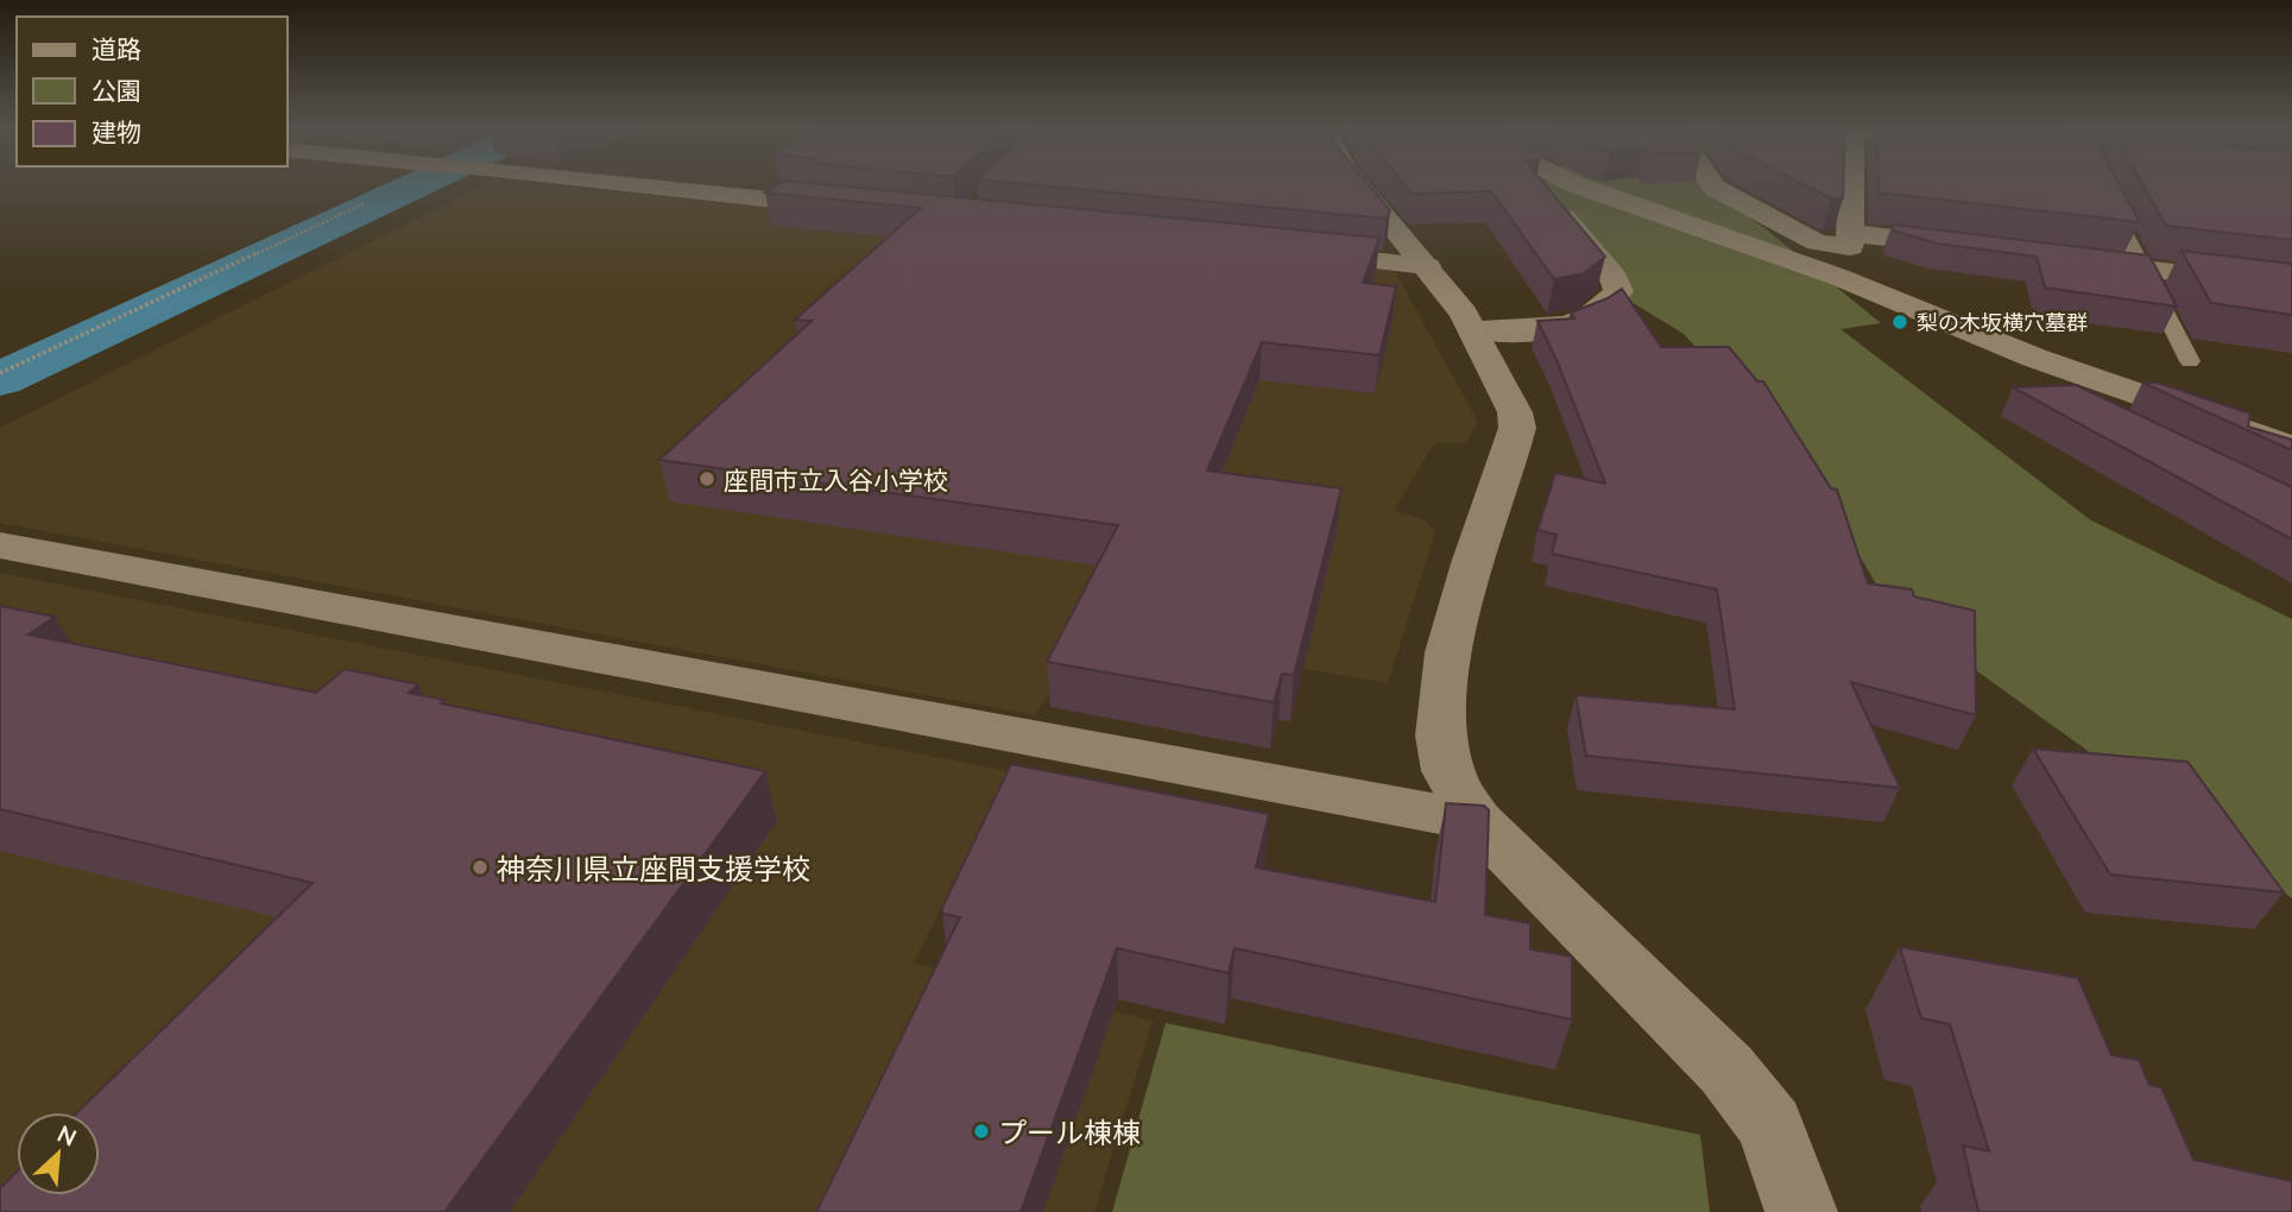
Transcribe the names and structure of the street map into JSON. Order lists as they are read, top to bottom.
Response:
{
  "places": [
    "梨の木坂横穴墓群",
    "座間市立入谷小学校",
    "神奈川県立座間支援学校",
    "プール棟棟"
  ],
  "legend": ["道路", "公園", "建物"],
  "north": "top right"
}
